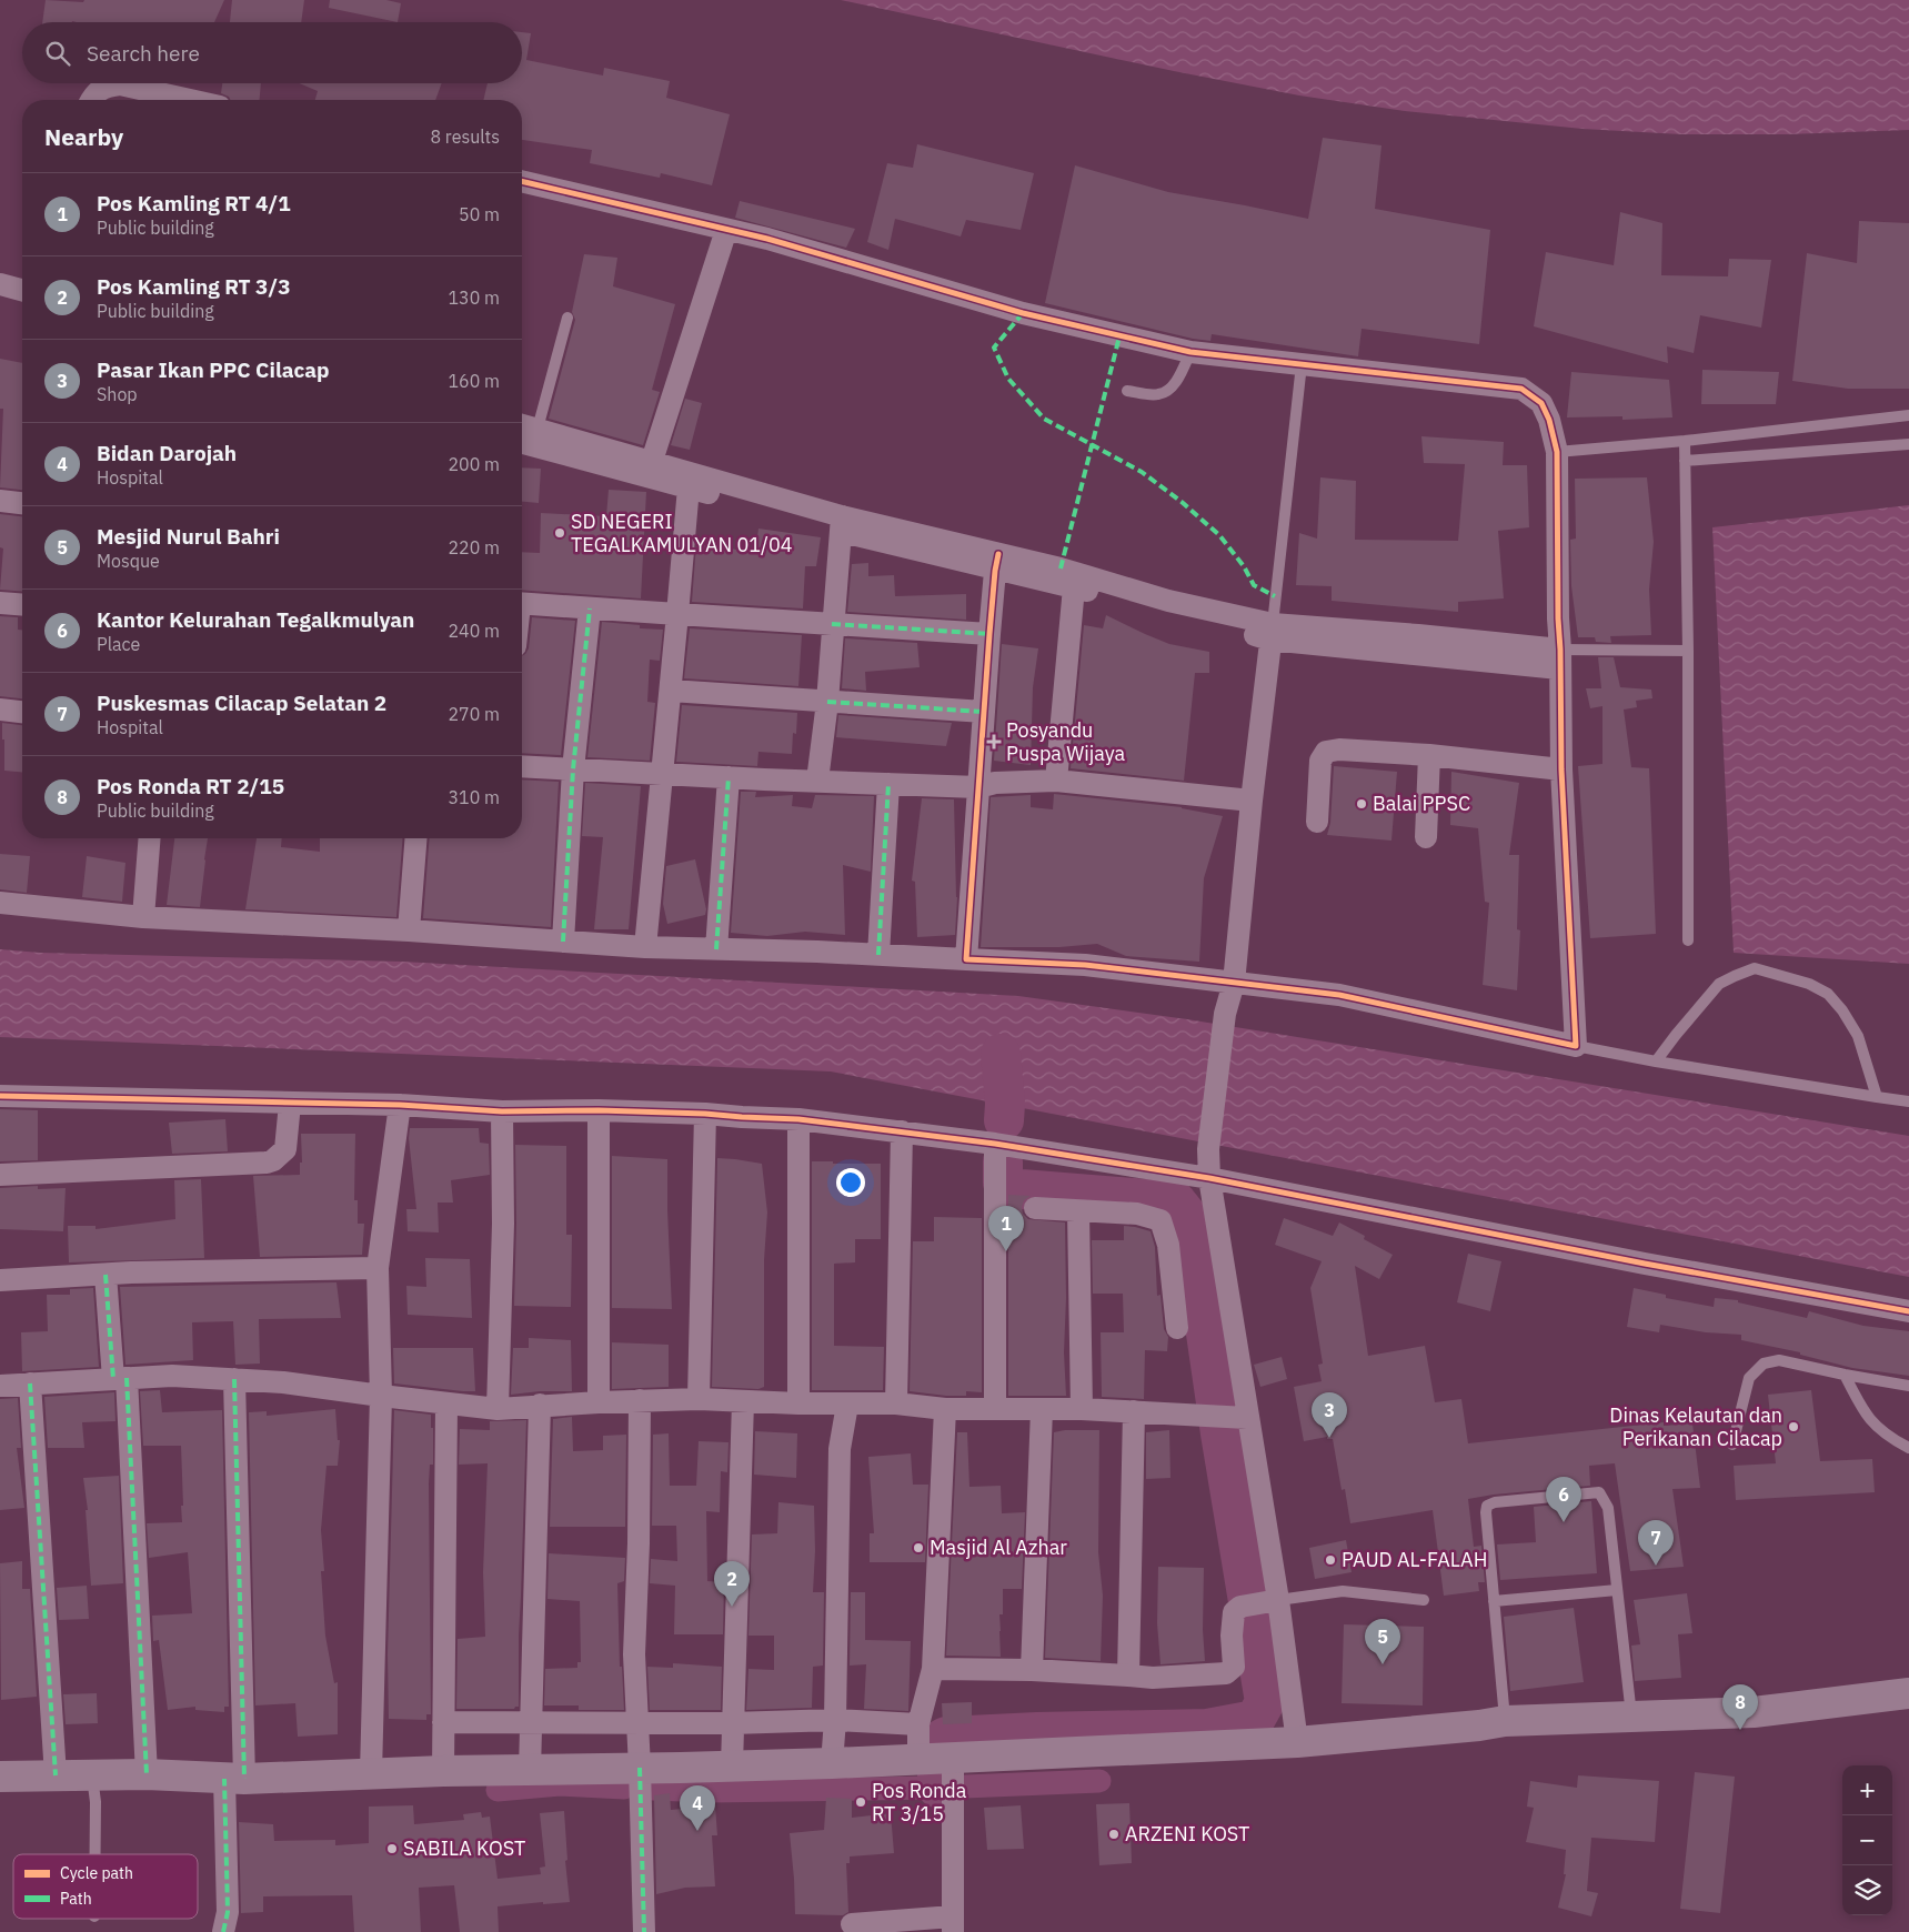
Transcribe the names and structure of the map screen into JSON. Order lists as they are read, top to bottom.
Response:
{
  "places": {
    "other": [
      "SD NEGERI TEGALKAMULYAN 01/04",
      "Balai PPSC",
      "Dinas Kelautan dan Perikanan Cilacap",
      "Masjid Al Azhar",
      "PAUD AL-FALAH",
      "Pos Ronda RT 3/15",
      "ARZENI KOST",
      "SABILA KOST"
    ],
    "health": ["Posyandu Puspa Wijaya"]
  },
  "legend": ["Cycle path", "Path"],
  "page": {
    "search": "Search here",
    "heading": ["Nearby", "8 results"],
    "list": [
      {
        "mark": "1",
        "name": "Pos Kamling RT 4/1",
        "note": "Public building",
        "value": "50 m"
      },
      {
        "mark": "2",
        "name": "Pos Kamling RT 3/3",
        "note": "Public building",
        "value": "130 m"
      },
      {
        "mark": "3",
        "name": "Pasar Ikan PPC Cilacap",
        "note": "Shop",
        "value": "160 m"
      },
      {
        "mark": "4",
        "name": "Bidan Darojah",
        "note": "Hospital",
        "value": "200 m"
      },
      {
        "mark": "5",
        "name": "Mesjid Nurul Bahri",
        "note": "Mosque",
        "value": "220 m"
      },
      {
        "mark": "6",
        "name": "Kantor Kelurahan Tegalkmulyan",
        "note": "Place",
        "value": "240 m"
      },
      {
        "mark": "7",
        "name": "Puskesmas Cilacap Selatan 2",
        "note": "Hospital",
        "value": "270 m"
      },
      {
        "mark": "8",
        "name": "Pos Ronda RT 2/15",
        "note": "Public building",
        "value": "310 m"
      }
    ],
    "pins": [
      "1",
      "3",
      "6",
      "7",
      "2",
      "5",
      "8",
      "4"
    ],
    "map_buttons": ["+", "−"]
  }
}
